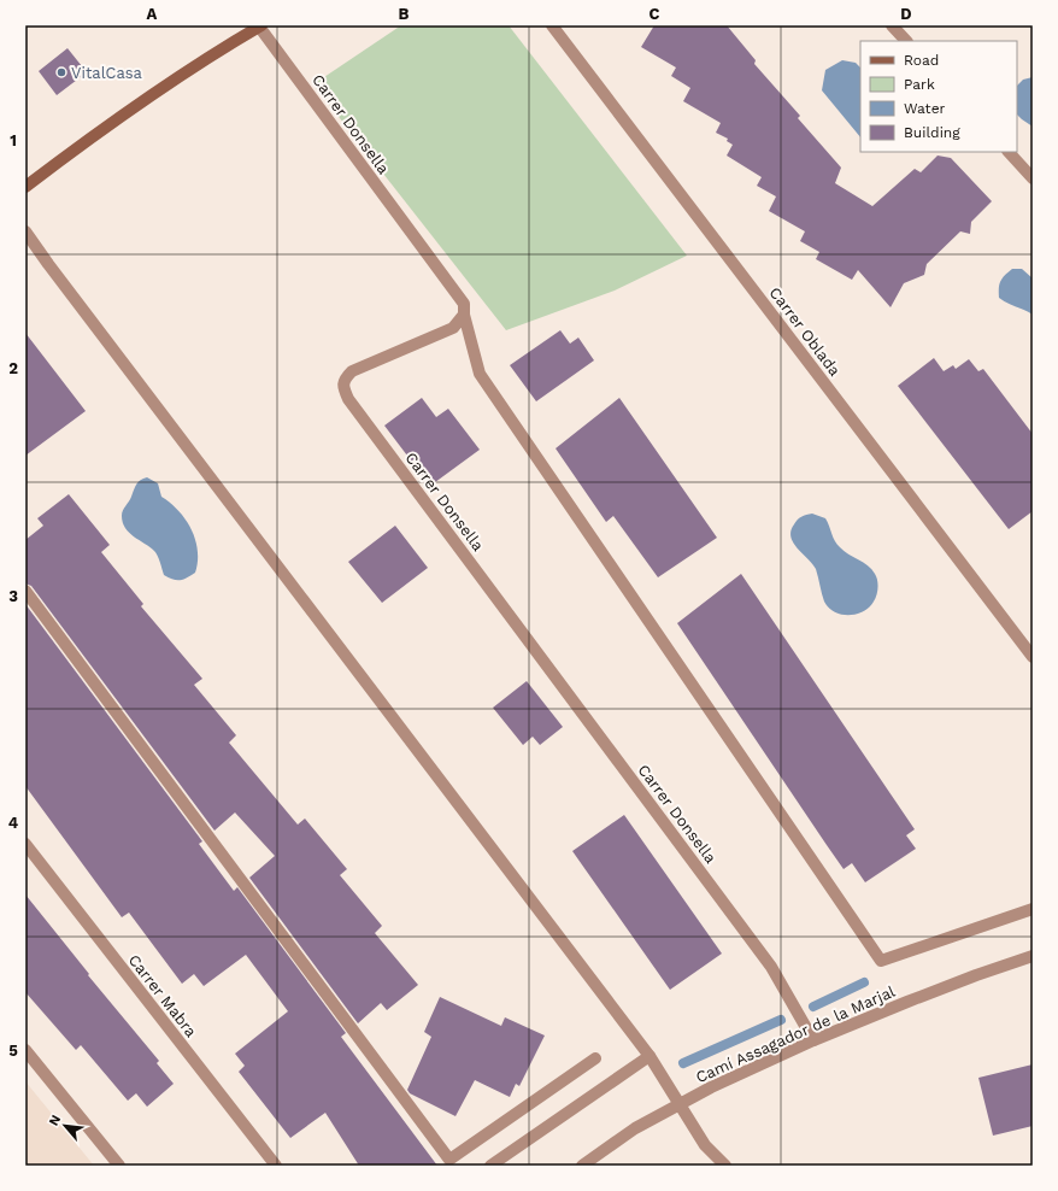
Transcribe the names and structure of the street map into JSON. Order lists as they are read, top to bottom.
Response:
{
  "streets": {
    "street": [
      "Carrer Donsella",
      "Carrer Oblada",
      "Carrer Mabra",
      "Camí Assagador de la Marjal"
    ]
  },
  "crossings": [
    ["Carrer Donsella", "Camí Assagador de la Marjal"]
  ],
  "places": ["VitalCasa"],
  "legend": [
    "Road",
    "Park",
    "Water",
    "Building"
  ],
  "north": "top left",
  "grid": {
    "columns": [
      "A",
      "B",
      "C",
      "D"
    ],
    "rows": [
      "1",
      "2",
      "3",
      "4",
      "5"
    ]
  }
}
